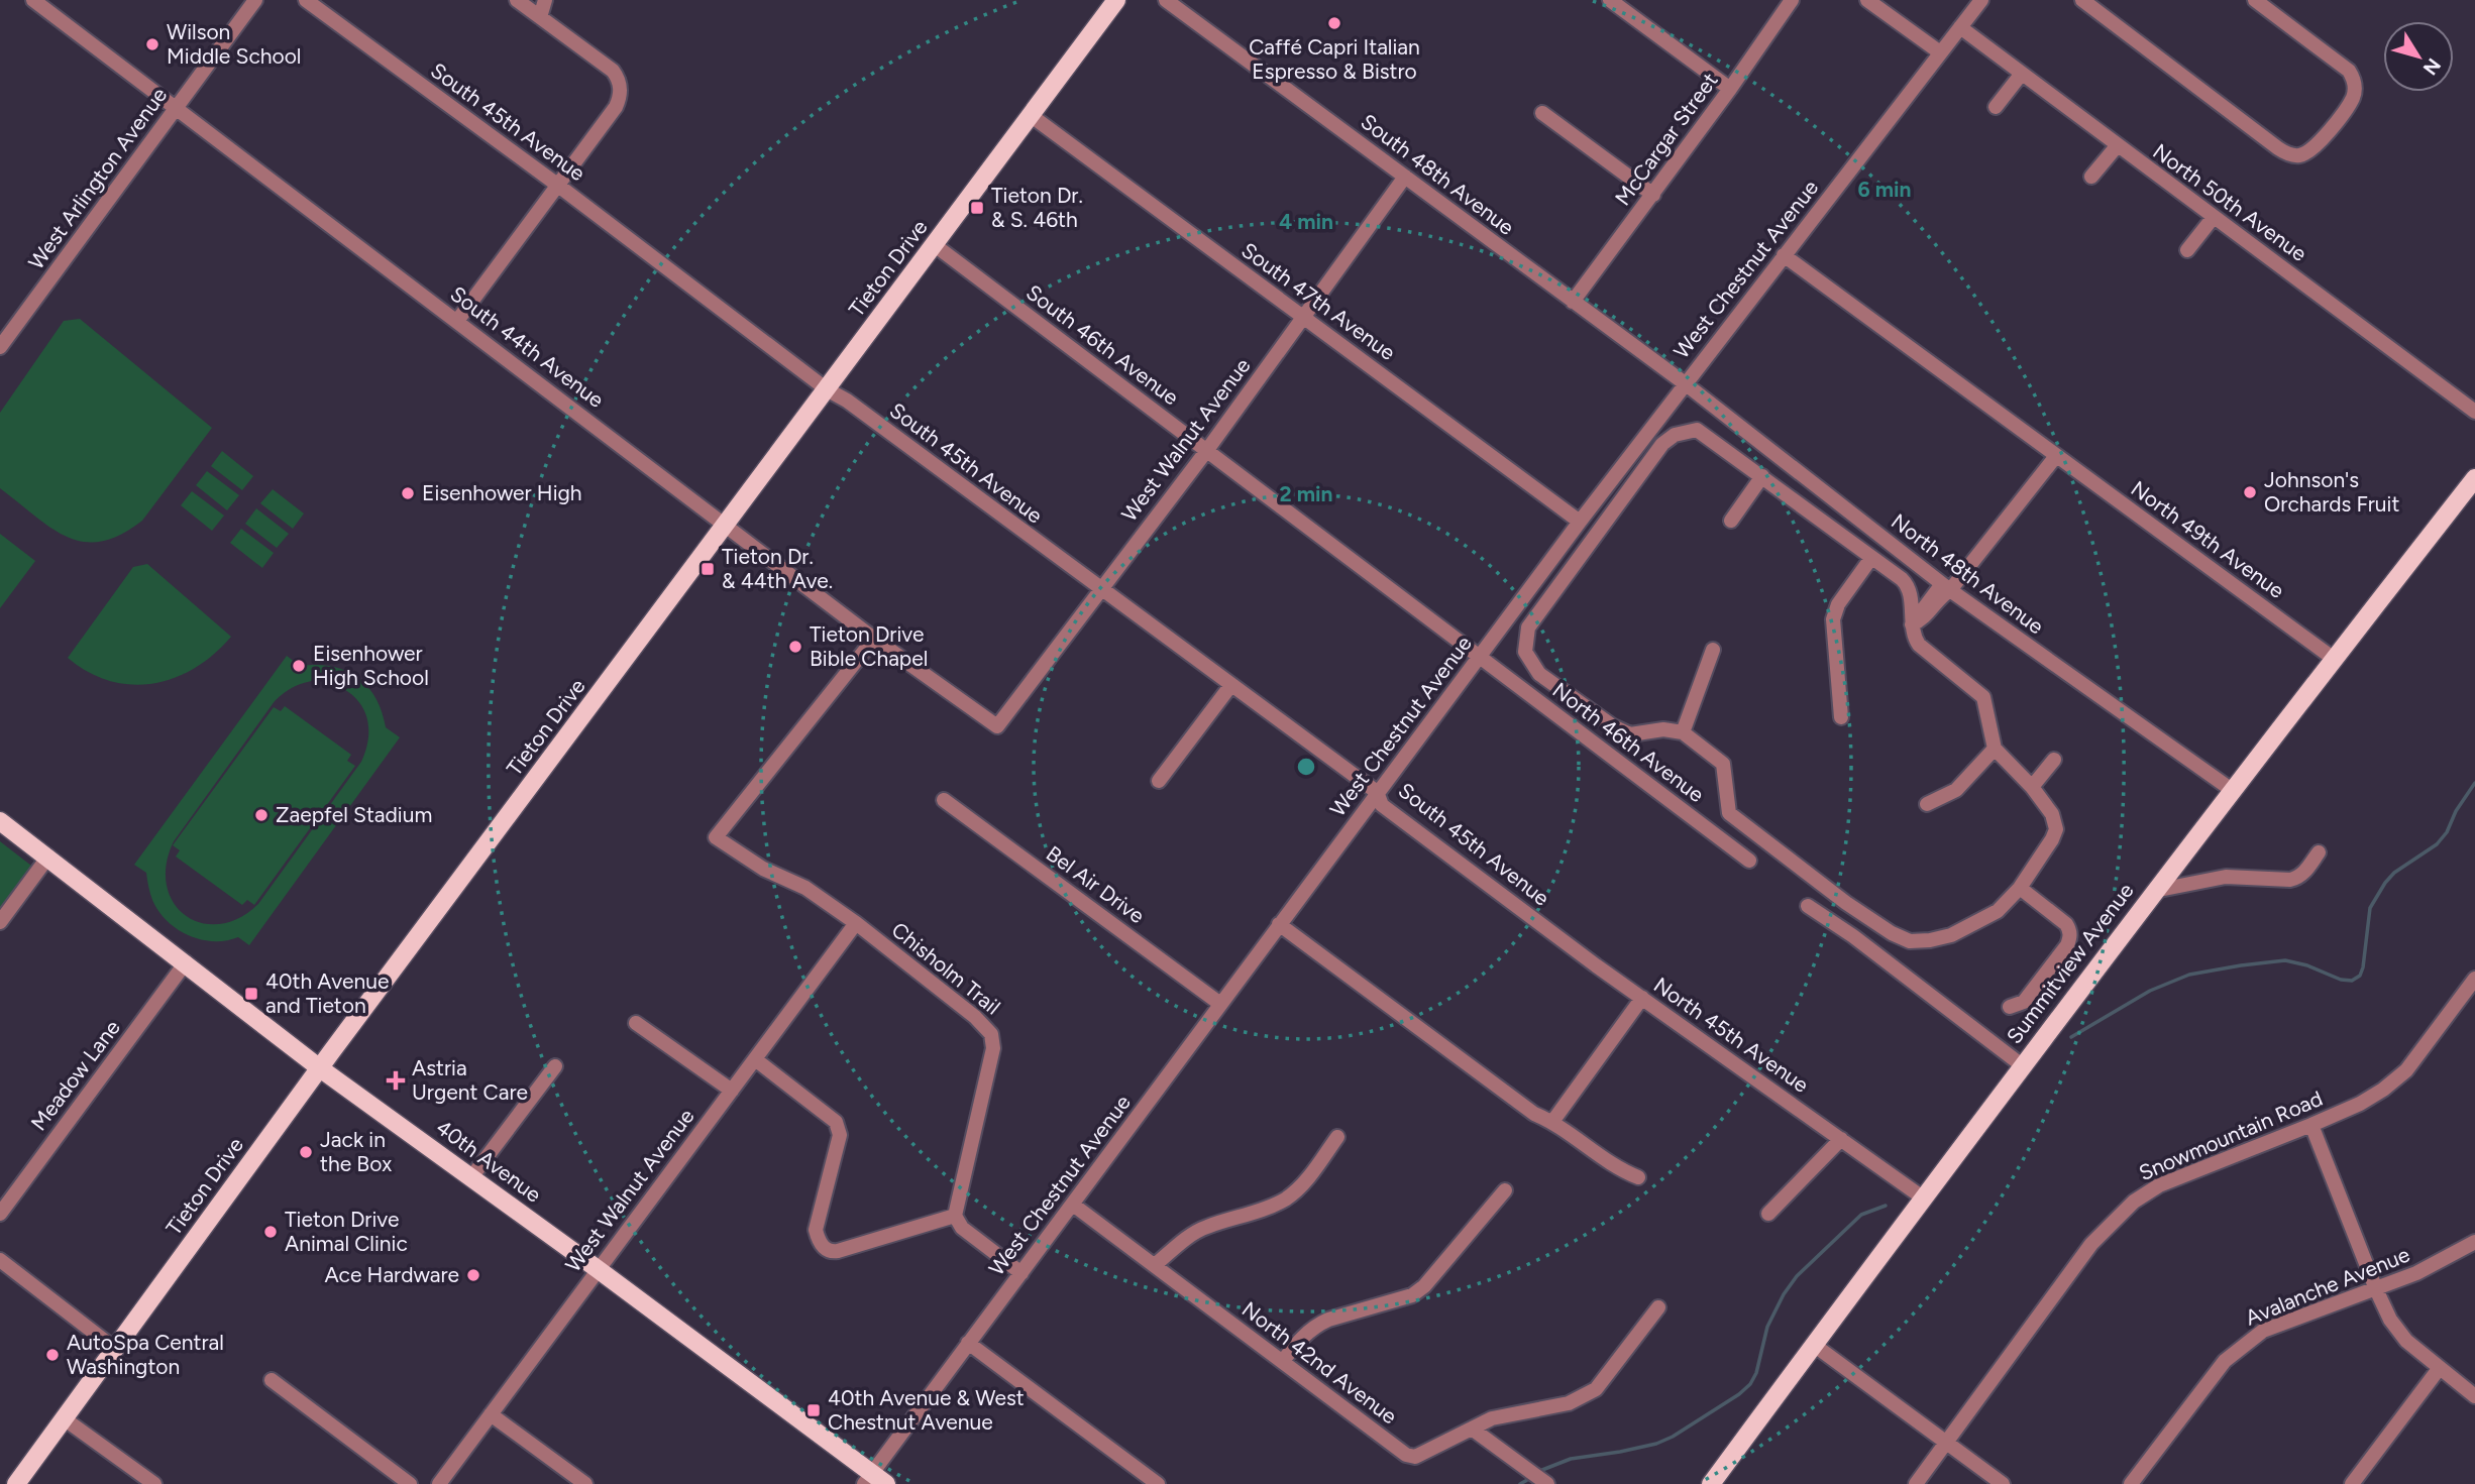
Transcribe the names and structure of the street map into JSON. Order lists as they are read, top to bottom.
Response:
{
  "streets": {
    "main road": ["Tieton Drive", "Summitview Avenue", "40th Avenue"],
    "street": [
      "South 45th Avenue",
      "McCargar Street",
      "South 48th Avenue",
      "West Arlington Avenue",
      "North 50th Avenue",
      "West Chestnut Avenue",
      "South 47th Avenue",
      "South 46th Avenue",
      "South 44th Avenue",
      "West Walnut Avenue",
      "North 49th Avenue",
      "North 48th Avenue",
      "North 46th Avenue",
      "Bel Air Drive",
      "Chisholm Trail",
      "North 45th Avenue",
      "Meadow Lane",
      "Snowmountain Road",
      "Avalanche Avenue",
      "North 42nd Avenue"
    ]
  },
  "crossings": [
    ["South 45th Avenue", "Tieton Drive"],
    ["South 45th Avenue", "West Chestnut Avenue"],
    ["South 45th Avenue", "West Walnut Avenue"],
    ["South 45th Avenue", "North 45th Avenue"],
    ["McCargar Street", "South 48th Avenue"],
    ["South 48th Avenue", "West Chestnut Avenue"],
    ["South 48th Avenue", "West Walnut Avenue"],
    ["South 48th Avenue", "North 48th Avenue"],
    ["West Arlington Avenue", "South 44th Avenue"],
    ["North 50th Avenue", "West Chestnut Avenue"],
    ["Tieton Drive", "South 47th Avenue"],
    ["Tieton Drive", "South 46th Avenue"],
    ["Tieton Drive", "South 44th Avenue"],
    ["Tieton Drive", "40th Avenue"],
    ["West Chestnut Avenue", "South 47th Avenue"],
    ["West Chestnut Avenue", "South 46th Avenue"],
    ["West Chestnut Avenue", "North 49th Avenue"],
    ["West Chestnut Avenue", "North 48th Avenue"],
    ["West Chestnut Avenue", "North 46th Avenue"],
    ["West Chestnut Avenue", "Bel Air Drive"],
    ["West Chestnut Avenue", "40th Avenue"],
    ["West Chestnut Avenue", "North 42nd Avenue"],
    ["South 47th Avenue", "West Walnut Avenue"],
    ["South 46th Avenue", "West Walnut Avenue"],
    ["South 46th Avenue", "North 46th Avenue"],
    ["South 44th Avenue", "West Walnut Avenue"],
    ["South 44th Avenue", "Chisholm Trail"],
    ["West Walnut Avenue", "Chisholm Trail"],
    ["West Walnut Avenue", "40th Avenue"],
    ["North 49th Avenue", "Summitview Avenue"],
    ["North 48th Avenue", "Summitview Avenue"],
    ["Summitview Avenue", "North 45th Avenue"],
    ["Meadow Lane", "40th Avenue"]
  ],
  "places": {
    "other": [
      "Caffé Capri Italian Espresso & Bistro",
      "Wilson Middle School",
      "Johnson's Orchards Fruit",
      "Eisenhower High",
      "Tieton Drive Bible Chapel",
      "Eisenhower High School",
      "Zaepfel Stadium",
      "Jack in the Box",
      "Tieton Drive Animal Clinic",
      "Ace Hardware",
      "AutoSpa Central Washington"
    ],
    "transit": [
      "Tieton Dr. & S. 46th",
      "Tieton Dr. & 44th Ave.",
      "40th Avenue and Tieton",
      "40th Avenue & West Chestnut Avenue"
    ],
    "health": ["Astria Urgent Care"]
  },
  "north": "bottom right",
  "rings": ["6 min", "4 min", "2 min"]
}
